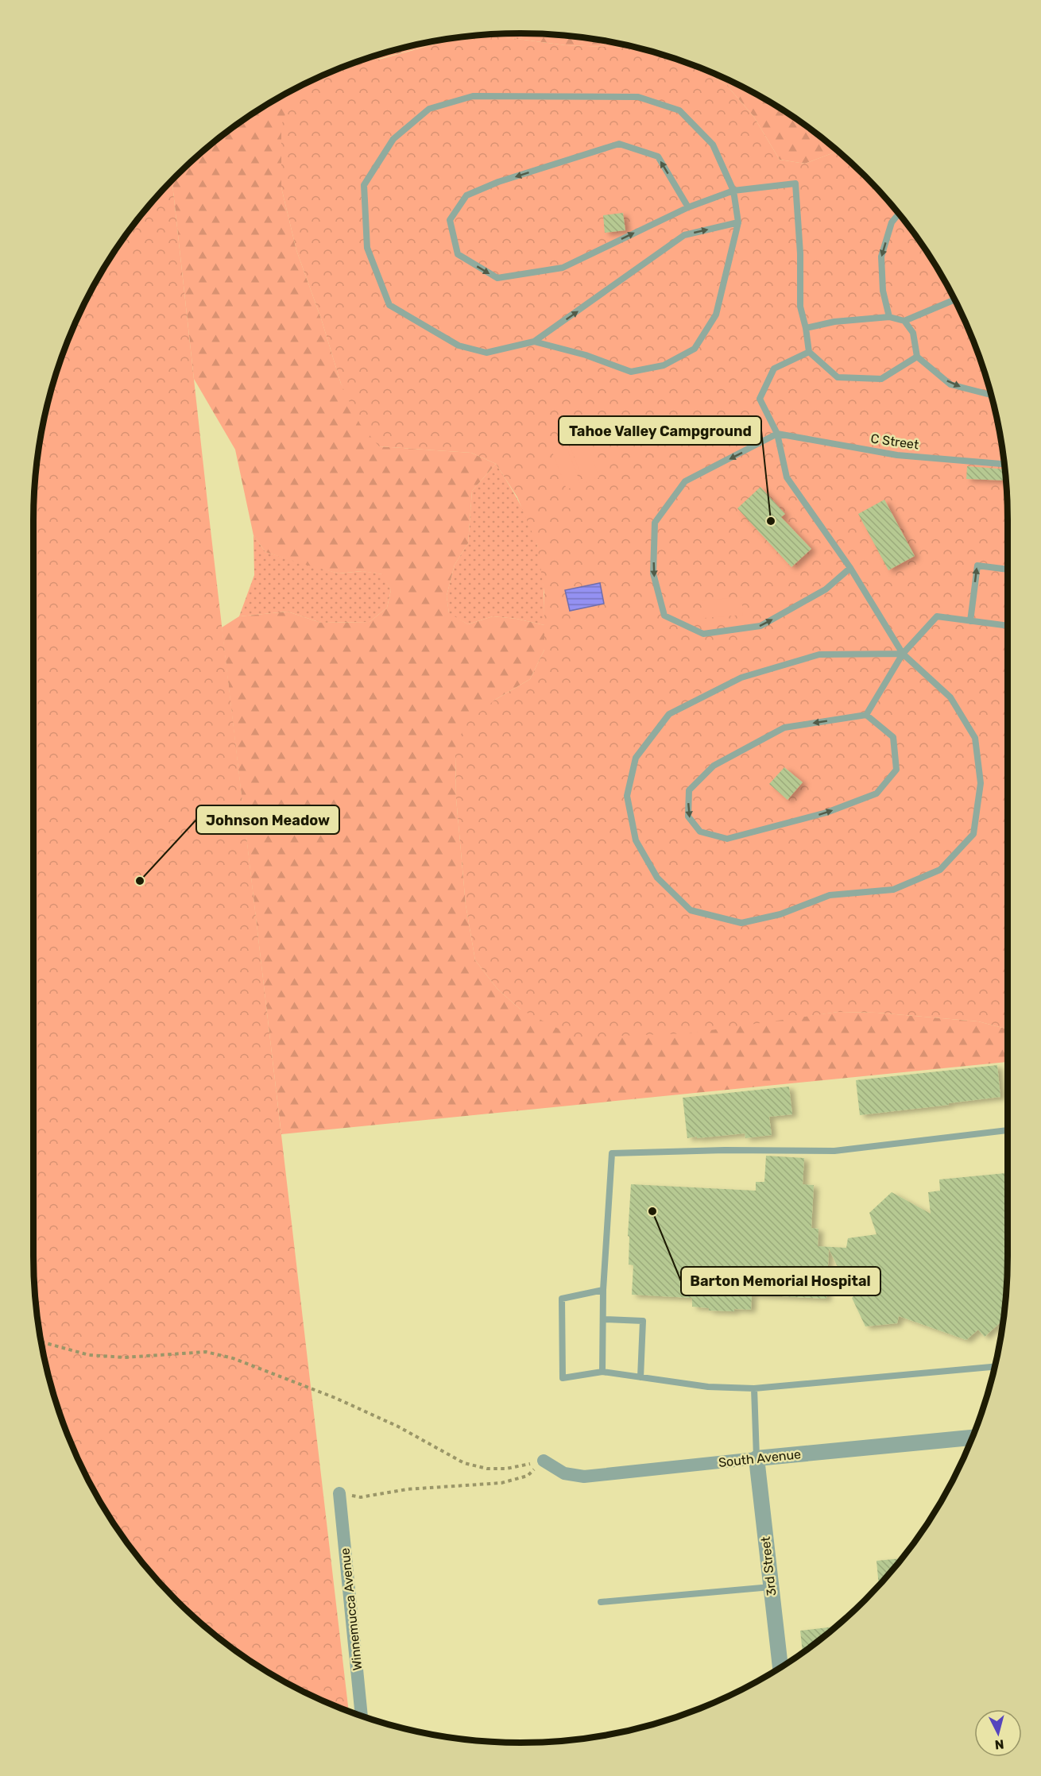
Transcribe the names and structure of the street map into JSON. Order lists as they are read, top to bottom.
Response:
{
  "streets": {
    "street": ["South Avenue", "3rd Street", "Winnemucca Avenue"],
    "lane": ["C Street"]
  },
  "crossings": [
    ["South Avenue", "3rd Street"]
  ],
  "places": ["Tahoe Valley Campground", "Johnson Meadow", "Barton Memorial Hospital"],
  "north": "bottom"
}
